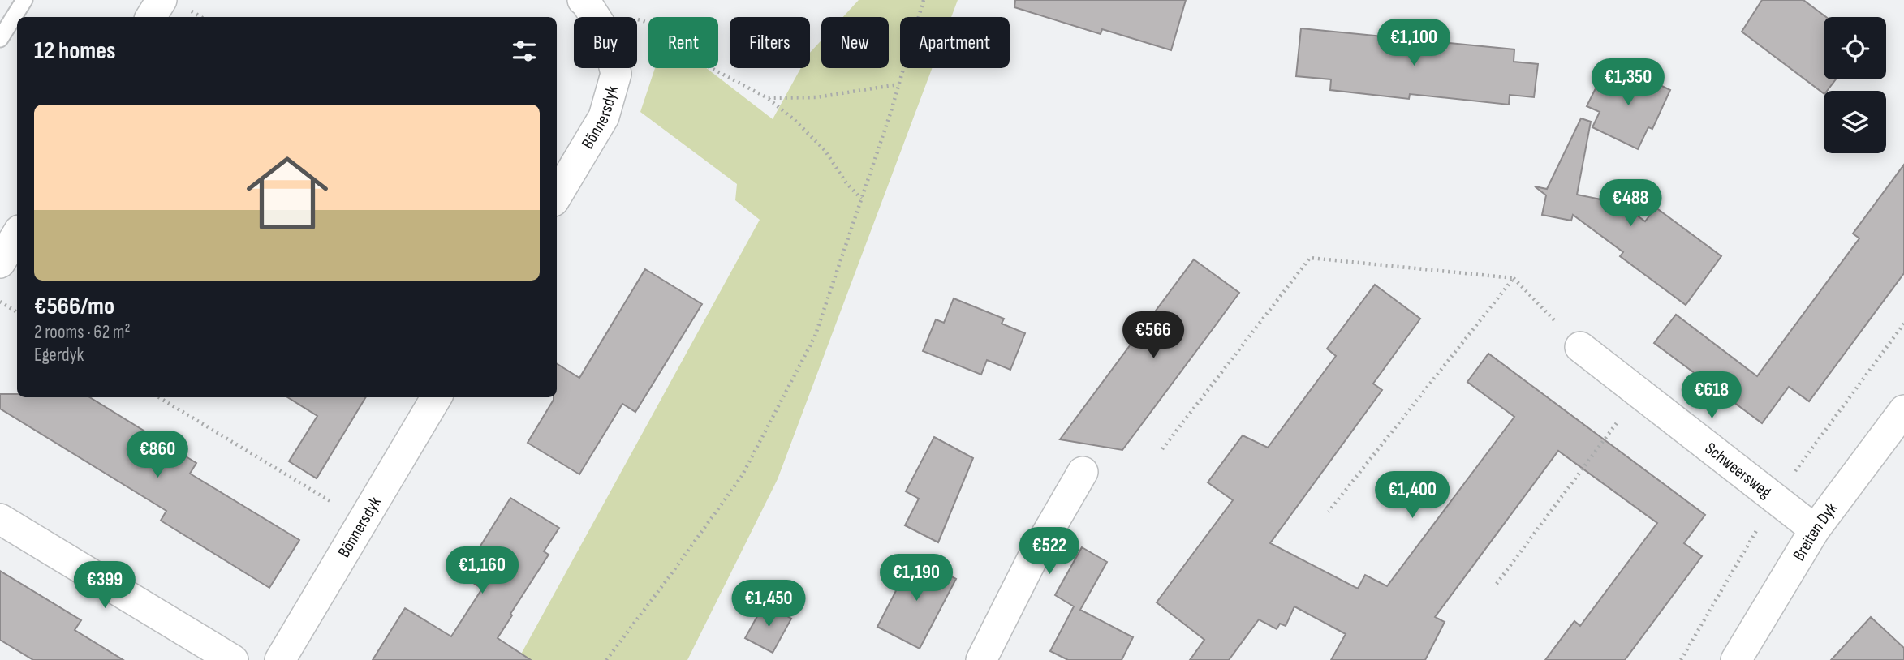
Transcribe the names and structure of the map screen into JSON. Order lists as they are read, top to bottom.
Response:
{
  "streets": {
    "street": ["Bönnersdyk", "Schweersweg", "Breiten Dyk"]
  },
  "crossings": [
    ["Schweersweg", "Breiten Dyk"]
  ],
  "page": {
    "chip": [
      "Buy",
      "Rent",
      "Filters",
      "New",
      "Apartment"
    ],
    "heading": "12 homes",
    "price": [
      "€1,100",
      "€1,350",
      "€488",
      "€566",
      "€618",
      "€860",
      "€1,400",
      "€522",
      "€1,160",
      "€1,190",
      "€399",
      "€1,450"
    ],
    "list": [
      {
        "name": "€566/mo",
        "note": "2 rooms · 62 m² · Egerdyk"
      }
    ]
  }
}
